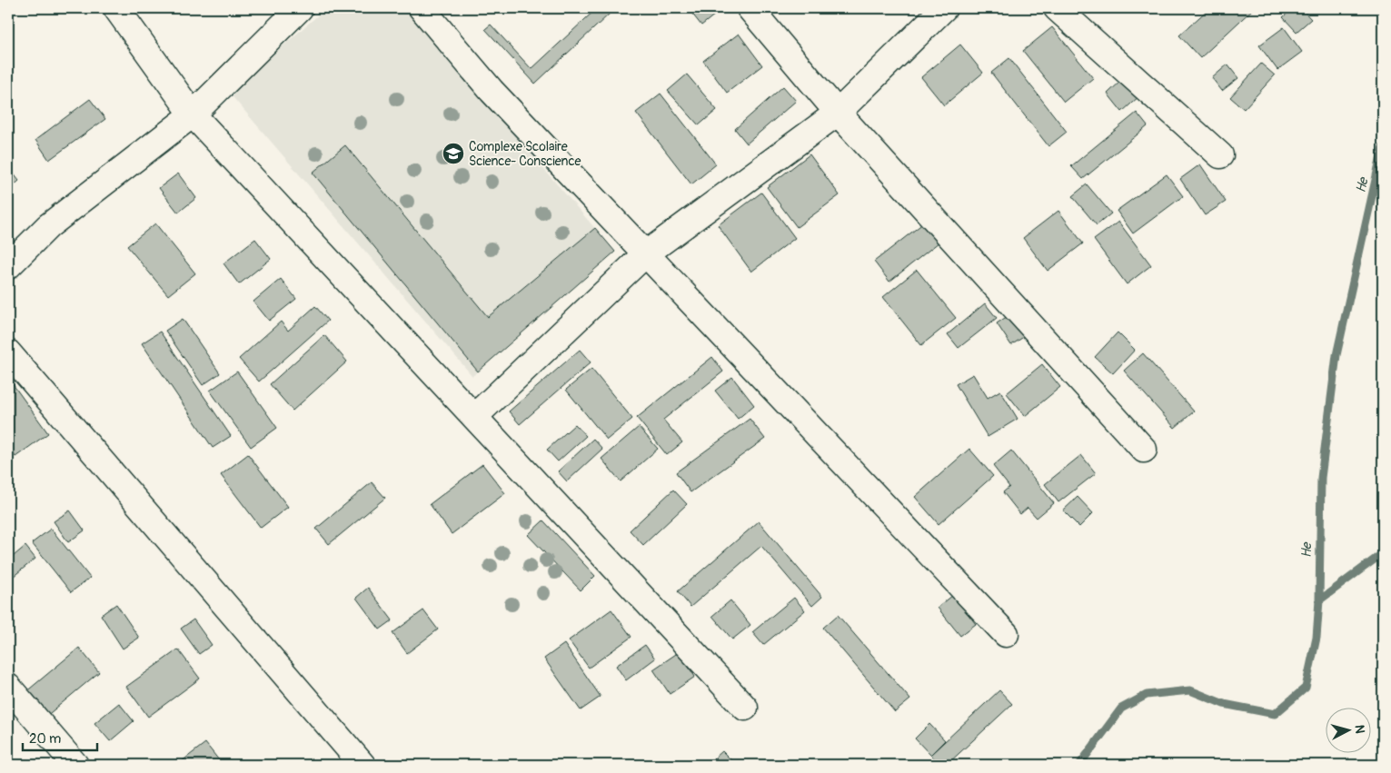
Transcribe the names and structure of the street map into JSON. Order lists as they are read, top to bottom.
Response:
{
  "water": ["He"],
  "places": {
    "school or university": ["Complexe Scolaire Science- Conscience"]
  },
  "scale_bar": "20 m",
  "north": "right"
}
